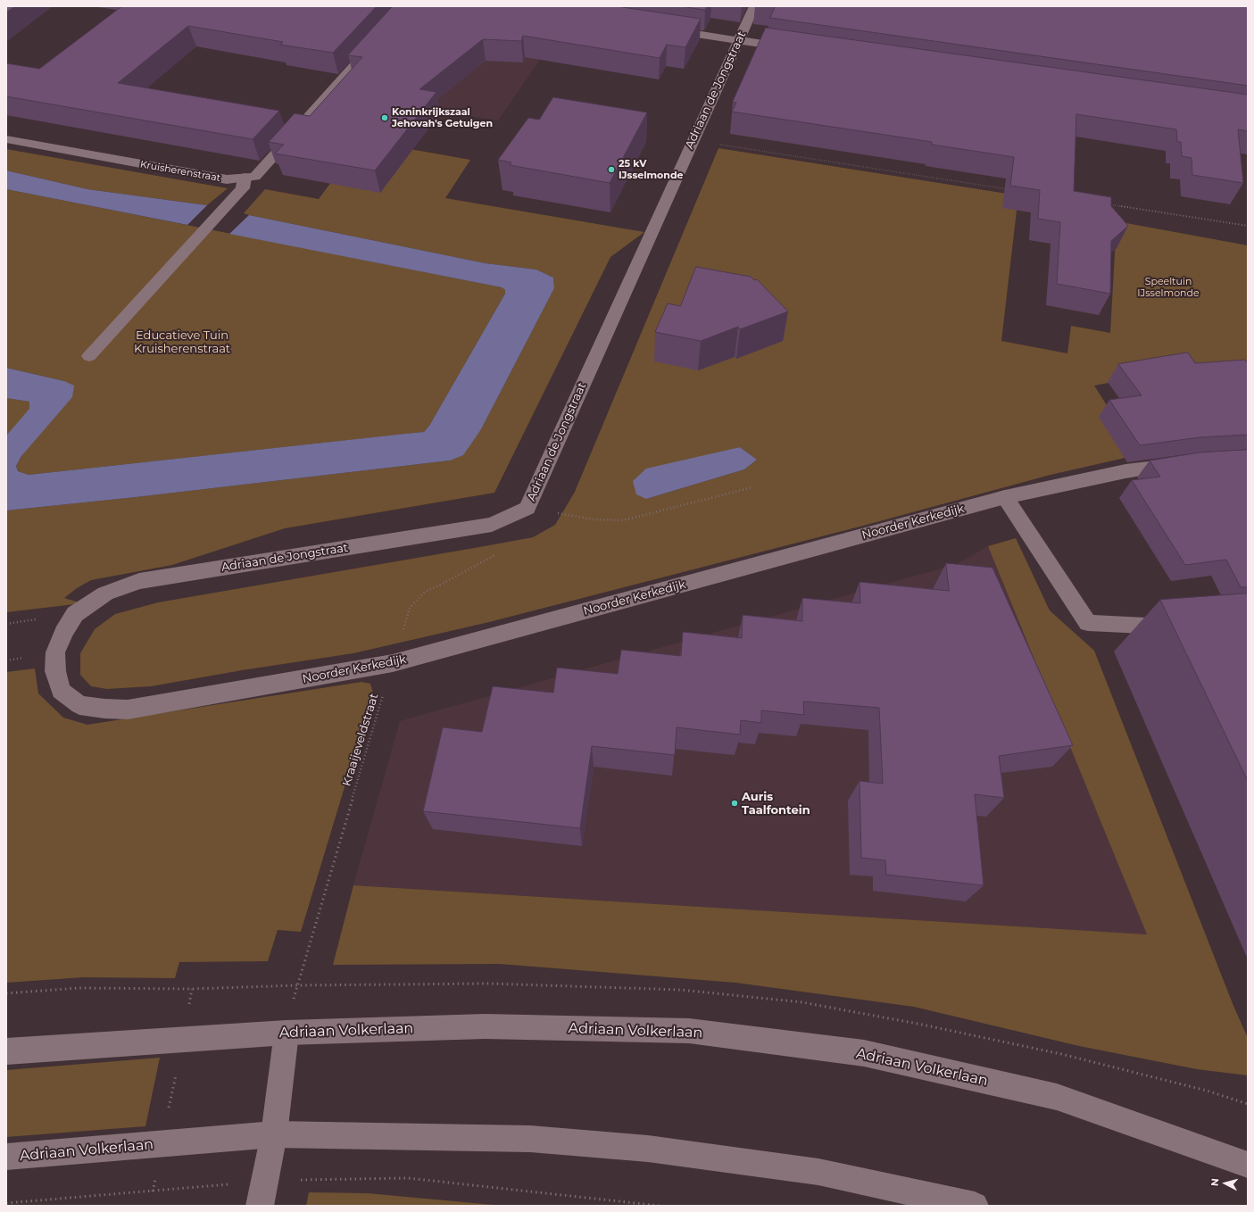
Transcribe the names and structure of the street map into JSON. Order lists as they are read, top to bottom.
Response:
{
  "streets": {
    "street": [
      "Adriaan de Jongstraat",
      "Kruisherenstraat",
      "Noorder Kerkedijk",
      "Adriaan Volkerlaan"
    ],
    "path": ["Kraaijeveldstraat"]
  },
  "crossings": [
    ["Adriaan de Jongstraat", "Noorder Kerkedijk"],
    ["Noorder Kerkedijk", "Kraaijeveldstraat"],
    ["Kraaijeveldstraat", "Adriaan Volkerlaan"]
  ],
  "parks": ["Speeltuin IJsselmonde", "Educatieve Tuin Kruisherenstraat"],
  "places": ["Koninkrijkszaal Jehovah's Getuigen", "25 kV IJsselmonde", "Auris Taalfontein"],
  "north": "left"
}
